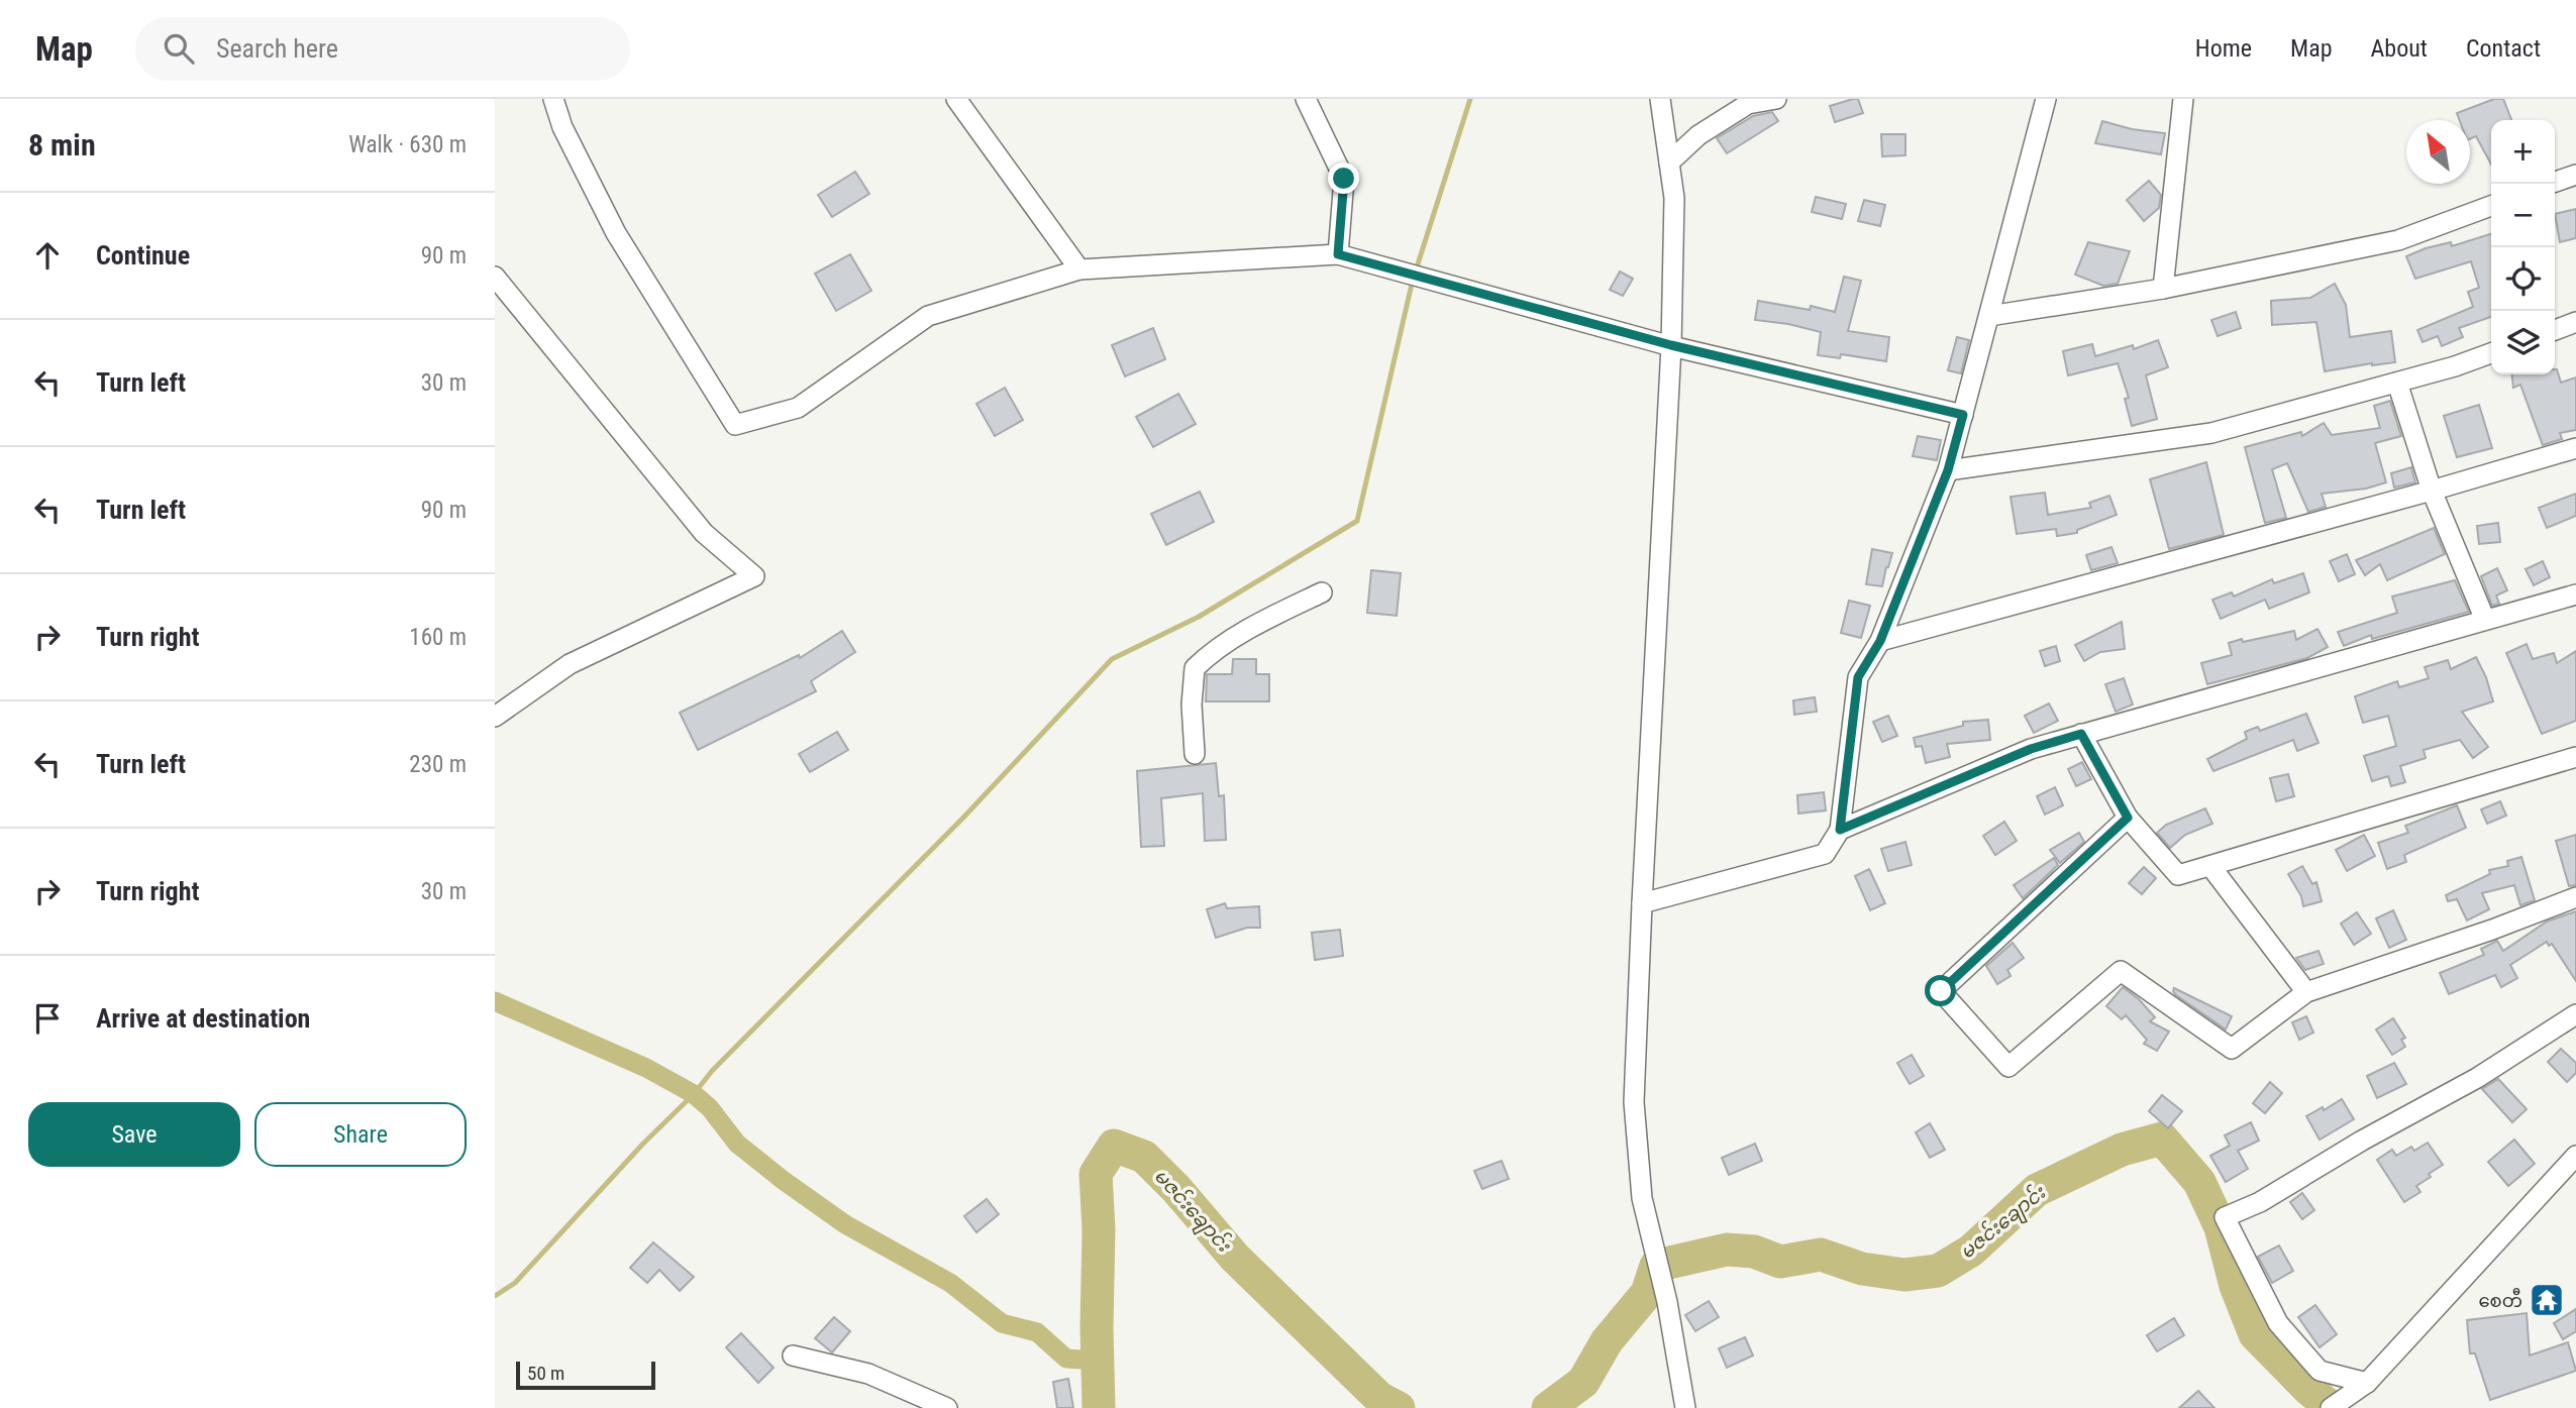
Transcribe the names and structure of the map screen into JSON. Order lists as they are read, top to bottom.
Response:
{
  "water": ["မဇင်းချောင်း"],
  "places": {
    "temple": ["စေတီ"]
  },
  "scale_bar": "50 m",
  "north": "top left",
  "page": {
    "header": "Map",
    "search": "Search here",
    "nav": [
      "Home",
      "Map",
      "About",
      "Contact"
    ],
    "heading": ["8 min", "Walk · 630 m"],
    "map_buttons": ["+", "−"],
    "list": [
      ["Continue", "90 m"],
      ["Turn left", "30 m"],
      ["Turn left", "90 m"],
      ["Turn right", "160 m"],
      ["Turn left", "230 m"],
      ["Turn right", "30 m"],
      "Arrive at destination"
    ],
    "buttons": ["Save", "Share"],
    "scale": "50 m"
  }
}
